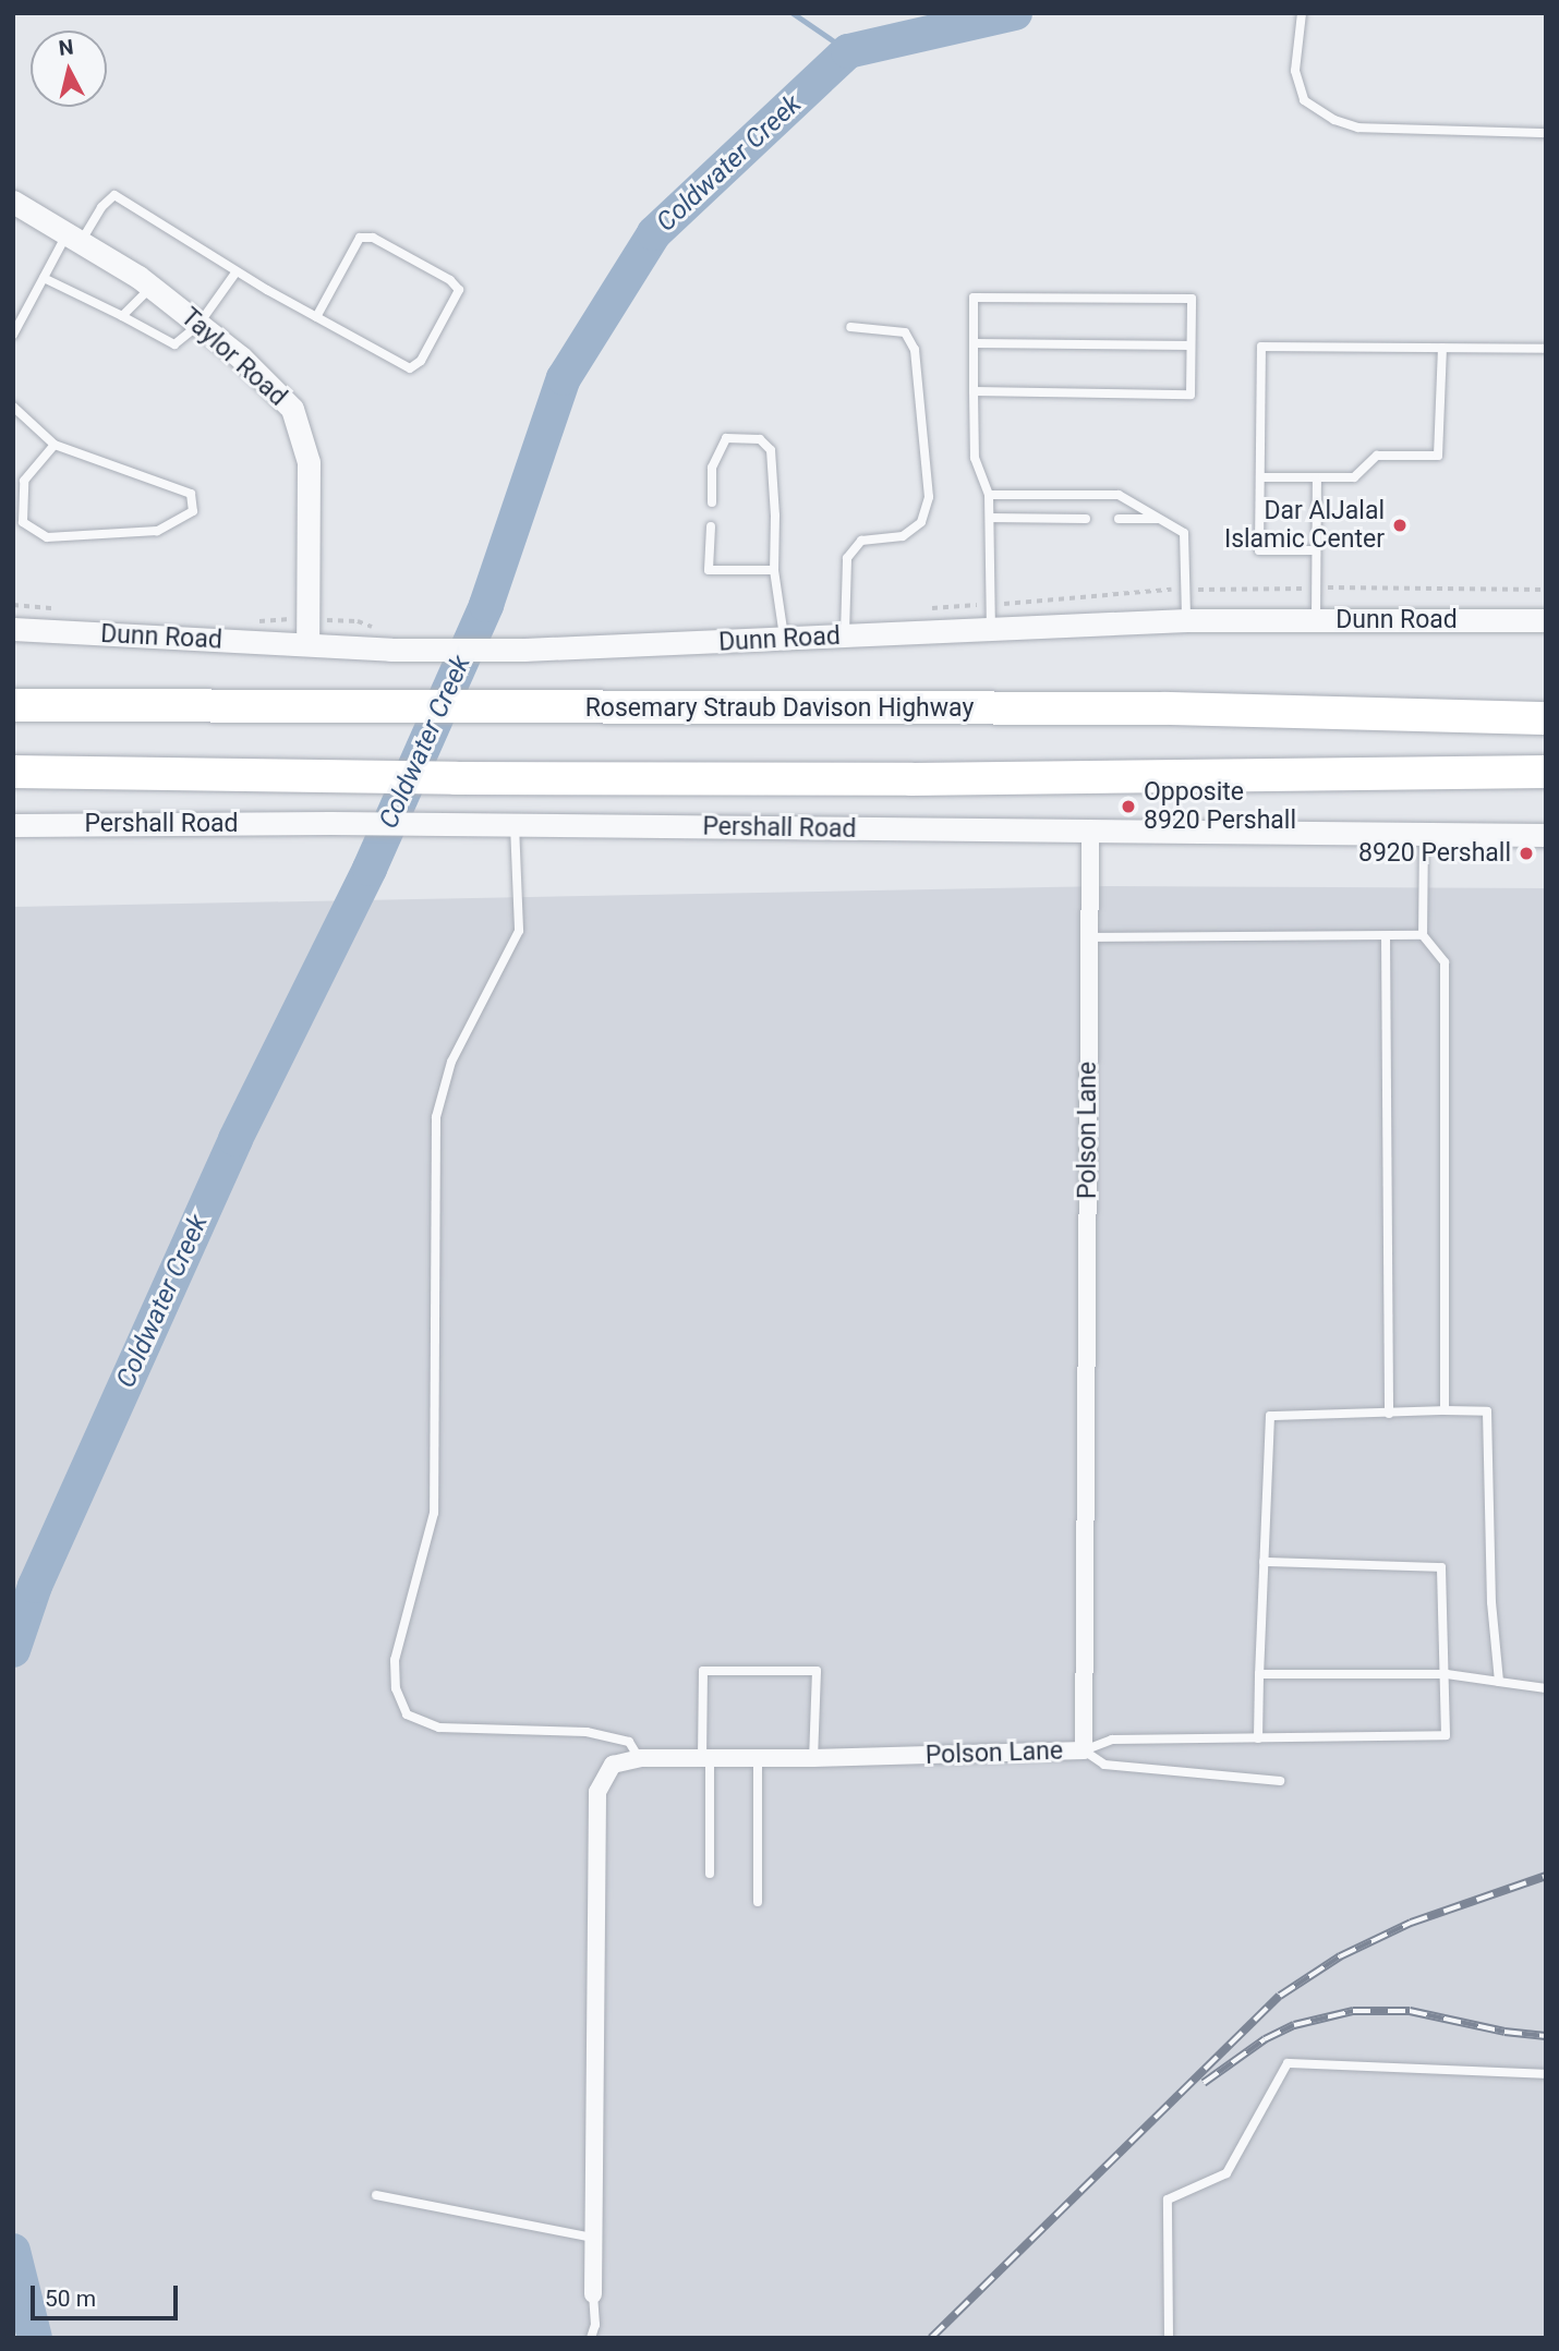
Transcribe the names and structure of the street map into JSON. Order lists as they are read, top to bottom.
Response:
{
  "streets": {
    "highway": ["Rosemary Straub Davison Highway"],
    "street": [
      "Taylor Road",
      "Dunn Road",
      "Pershall Road",
      "Polson Lane"
    ]
  },
  "crossings": [
    ["Taylor Road", "Dunn Road"],
    ["Pershall Road", "Polson Lane"]
  ],
  "water": ["Coldwater Creek"],
  "places": ["Dar AlJalal Islamic Center", "Opposite 8920 Pershall", "8920 Pershall"],
  "scale_bar": "50 m",
  "north": "top"
}
